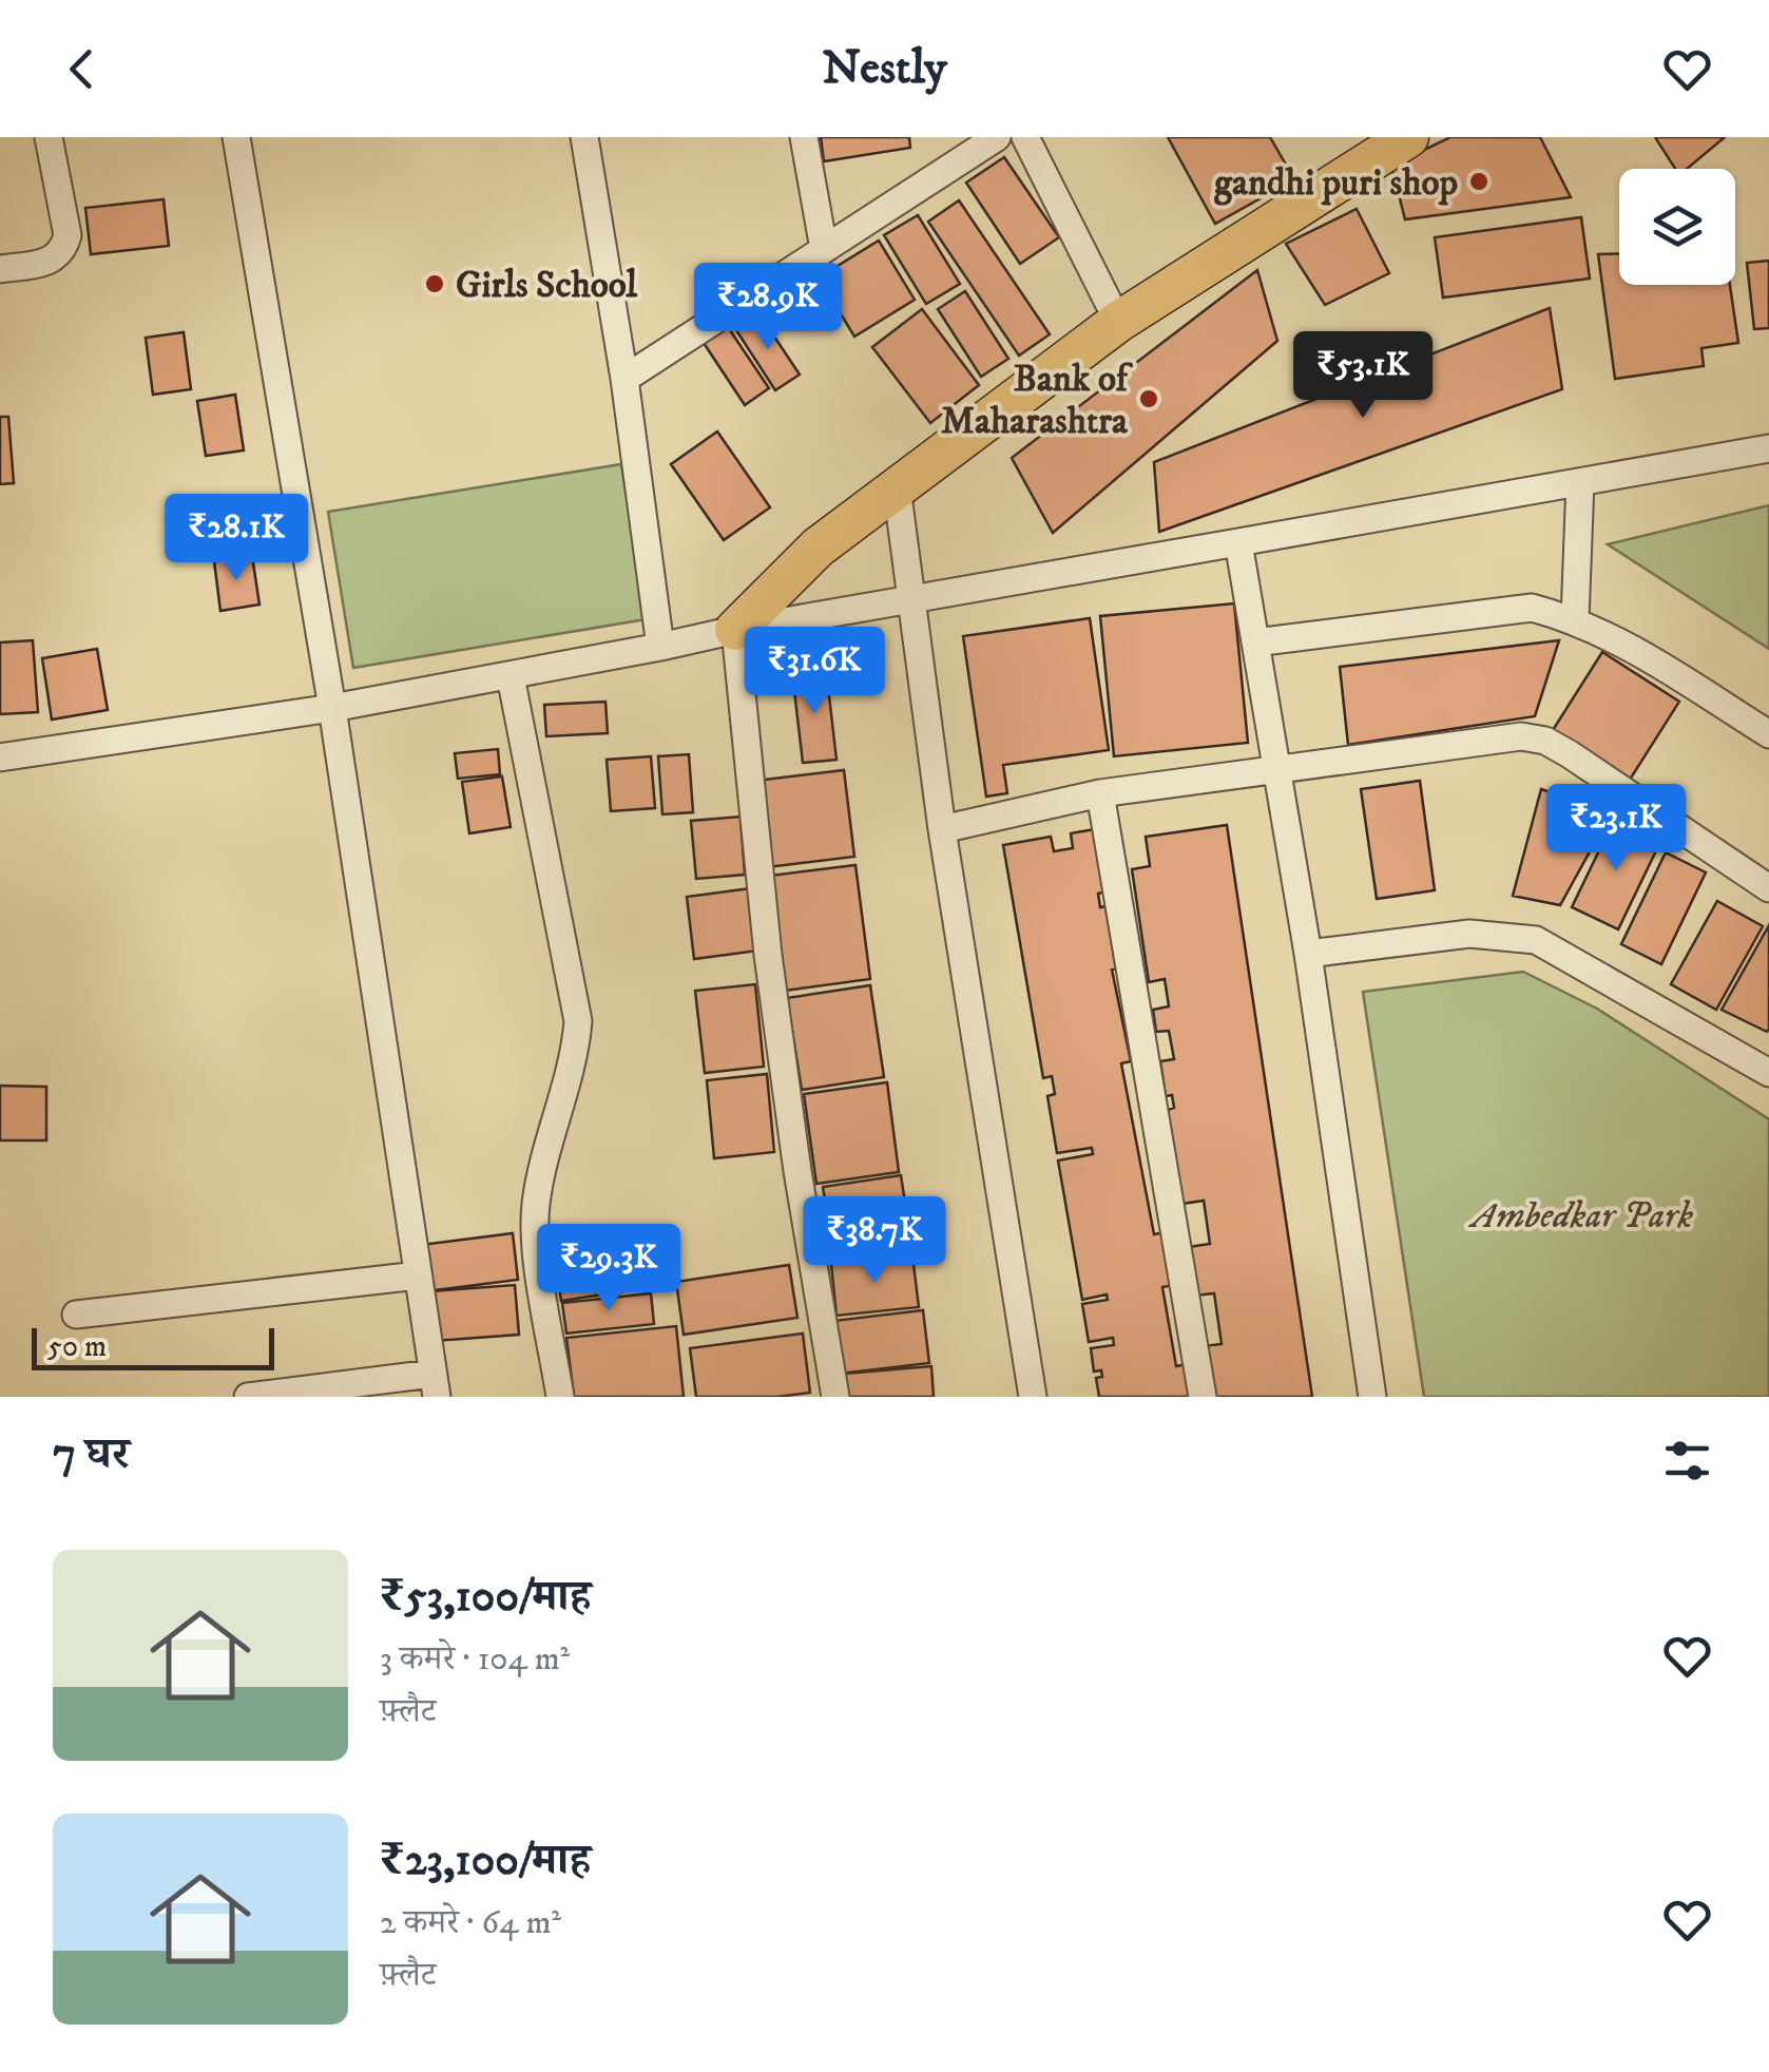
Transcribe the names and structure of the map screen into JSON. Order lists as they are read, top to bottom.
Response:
{
  "parks": ["Ambedkar Park"],
  "places": ["gandhi puri shop", "Girls School", "Bank of Maharashtra"],
  "scale_bar": "50 m",
  "page": {
    "header": "Nestly",
    "price": [
      "₹28.9K",
      "₹53.1K",
      "₹28.1K",
      "₹31.6K",
      "₹23.1K",
      "₹38.7K",
      "₹29.3K"
    ],
    "scale": "50 m",
    "heading": "7 घर",
    "list": [
      {
        "name": "₹53,100/माह",
        "note": "3 कमरे · 104 m² · फ़्लैट"
      },
      {
        "name": "₹23,100/माह",
        "note": "2 कमरे · 64 m² · फ़्लैट"
      }
    ]
  }
}
